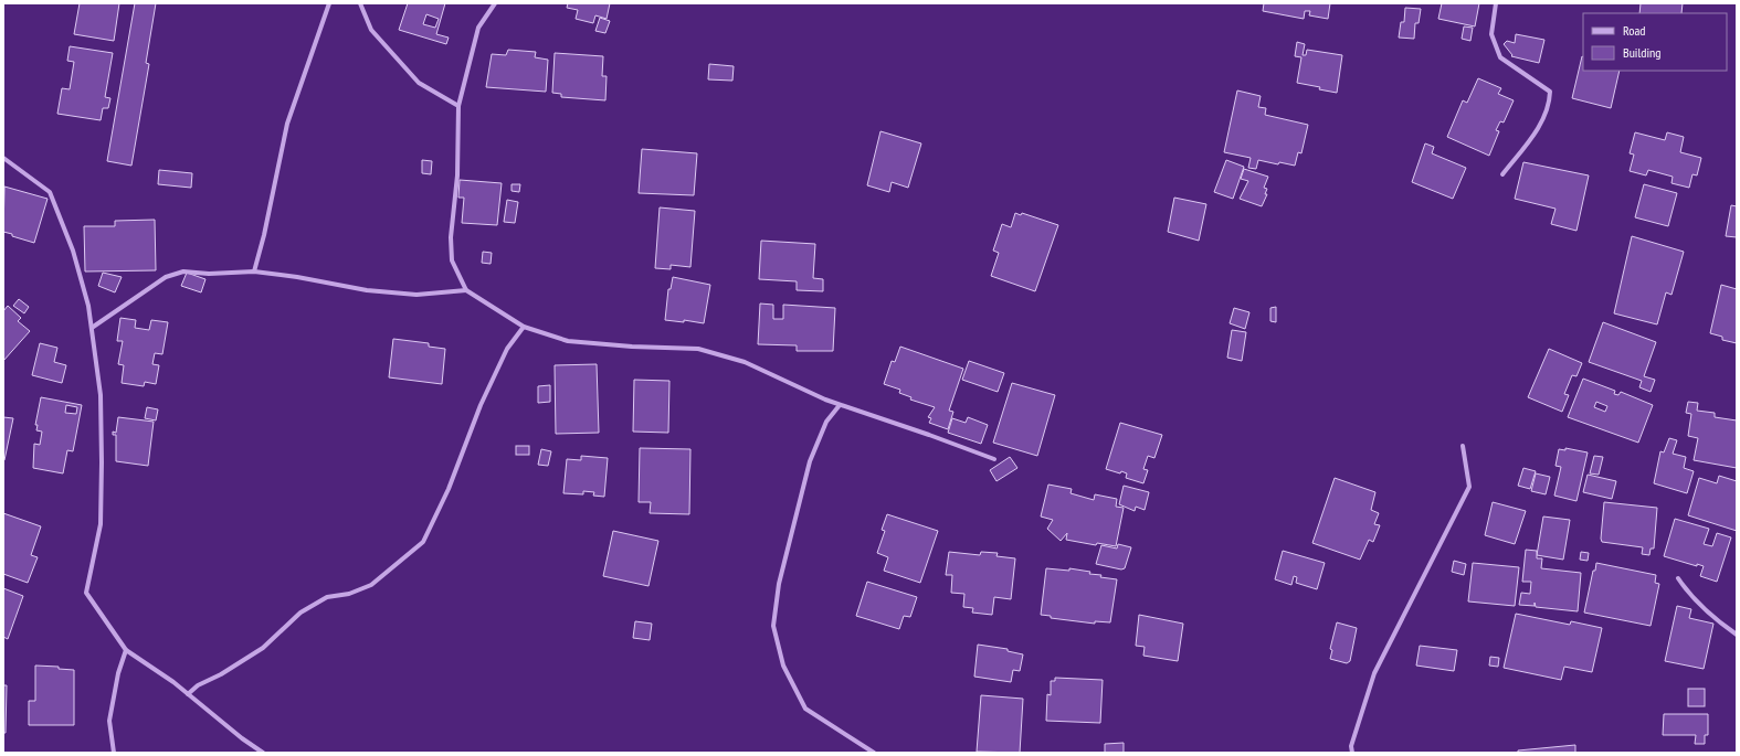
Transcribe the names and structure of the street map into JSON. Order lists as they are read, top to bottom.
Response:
{
  "legend": ["Road", "Building"]
}
